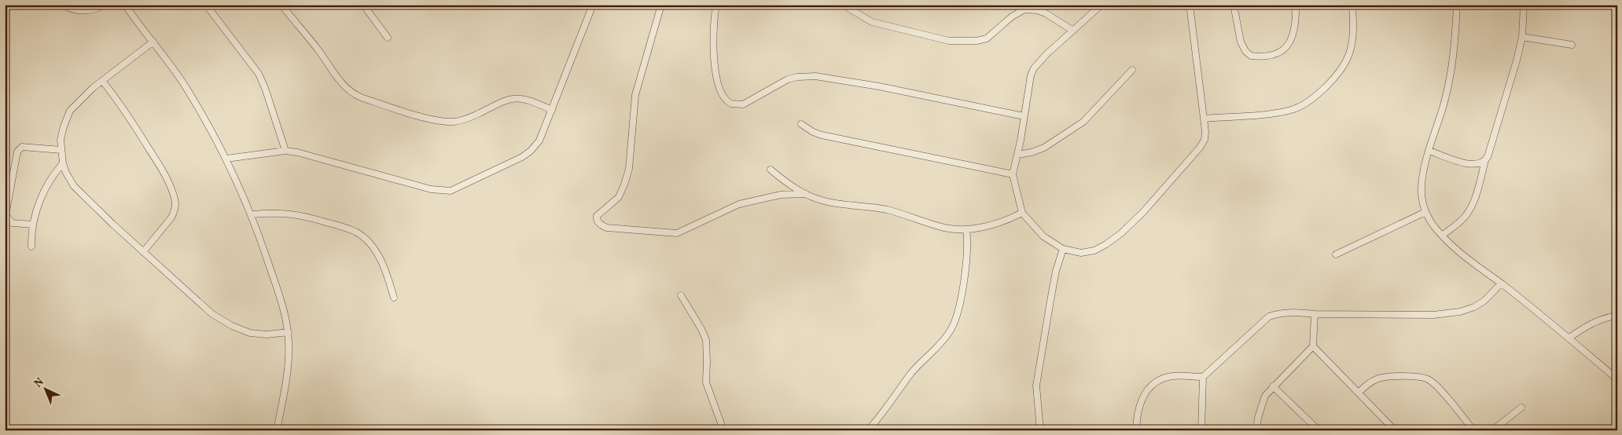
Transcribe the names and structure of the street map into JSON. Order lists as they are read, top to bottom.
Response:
{
  "north": "top left"
}
